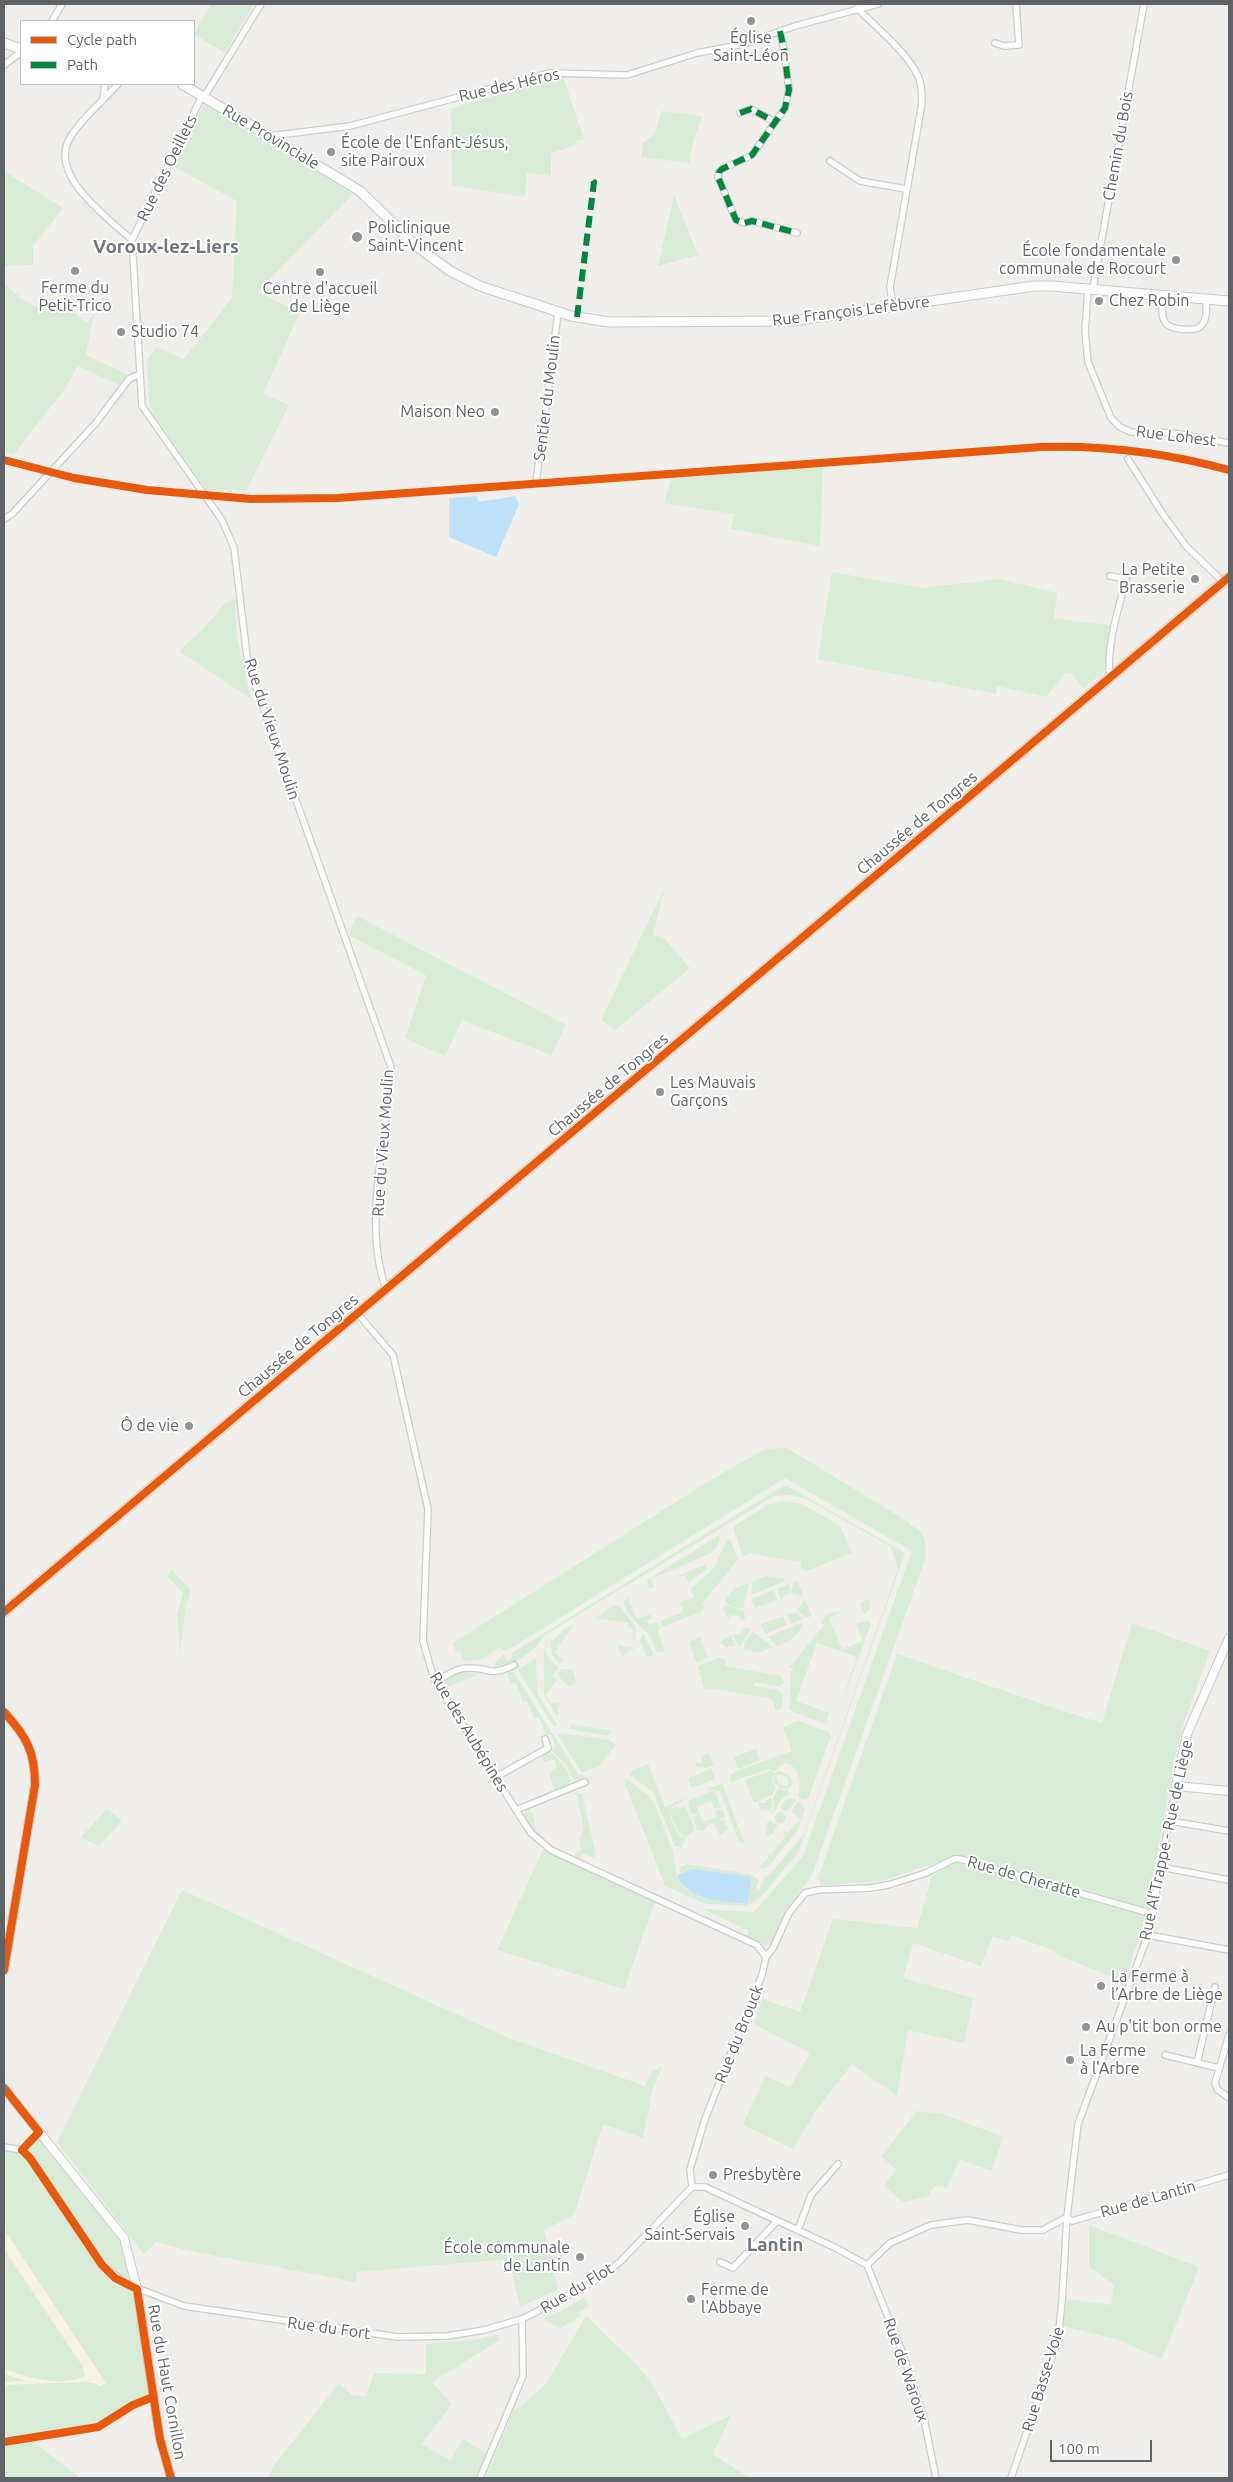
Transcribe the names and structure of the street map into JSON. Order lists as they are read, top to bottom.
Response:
{
  "streets": {
    "main road": ["Rue Provinciale", "Rue François Lefèbvre", "Chaussée de Tongres"],
    "street": [
      "Rue des Héros",
      "Chemin du Bois",
      "Rue des Oeillets",
      "Sentier du Moulin",
      "Rue Lohest",
      "Rue du Vieux Moulin",
      "Rue des Aubépines",
      "Rue Al'Trappe - Rue de Liège",
      "Rue de Cheratte",
      "Rue du Brouck",
      "Rue de Lantin",
      "Rue du Flot",
      "Rue du Fort",
      "Rue de Waroux",
      "Rue Basse-Voie",
      "Rue du Haut Cornillon"
    ]
  },
  "crossings": [
    ["Rue des Héros", "Rue Provinciale"],
    ["Rue Provinciale", "Rue des Oeillets"],
    ["Rue Provinciale", "Rue François Lefèbvre"],
    ["Chemin du Bois", "Rue François Lefèbvre"],
    ["Chemin du Bois", "Rue Lohest"],
    ["Rue des Oeillets", "Rue du Vieux Moulin"],
    ["Rue François Lefèbvre", "Sentier du Moulin"],
    ["Rue François Lefèbvre", "Rue Lohest"],
    ["Rue du Vieux Moulin", "Chaussée de Tongres"],
    ["Chaussée de Tongres", "Rue des Aubépines"],
    ["Rue des Aubépines", "Rue du Brouck"],
    ["Rue Al'Trappe - Rue de Liège", "Rue de Cheratte"],
    ["Rue Al'Trappe - Rue de Liège", "Rue de Lantin"],
    ["Rue Al'Trappe - Rue de Liège", "Rue Basse-Voie"],
    ["Rue de Cheratte", "Rue du Brouck"],
    ["Rue du Brouck", "Rue du Flot"],
    ["Rue de Lantin", "Rue Basse-Voie"],
    ["Rue du Flot", "Rue du Fort"],
    ["Rue du Fort", "Rue du Haut Cornillon"]
  ],
  "districts": ["Voroux-lez-Liers", "Lantin"],
  "places": [
    "Église Saint-Léon",
    "École de l'Enfant-Jésus, site Pairoux",
    "Policlinique Saint-Vincent",
    "École fondamentale communale de Rocourt",
    "Ferme du Petit-Trico",
    "Centre d'accueil de Liège",
    "Chez Robin",
    "Studio 74",
    "Maison Neo",
    "La Petite Brasserie",
    "Les Mauvais Garçons",
    "Ô de vie",
    "La Ferme à l’Arbre de Liège",
    "Au p'tit bon orme",
    "La Ferme à l'Arbre",
    "Presbytère",
    "Église Saint-Servais",
    "École communale de Lantin",
    "Ferme de l'Abbaye"
  ],
  "legend": ["Cycle path", "Path"],
  "scale_bar": "100 m"
}
